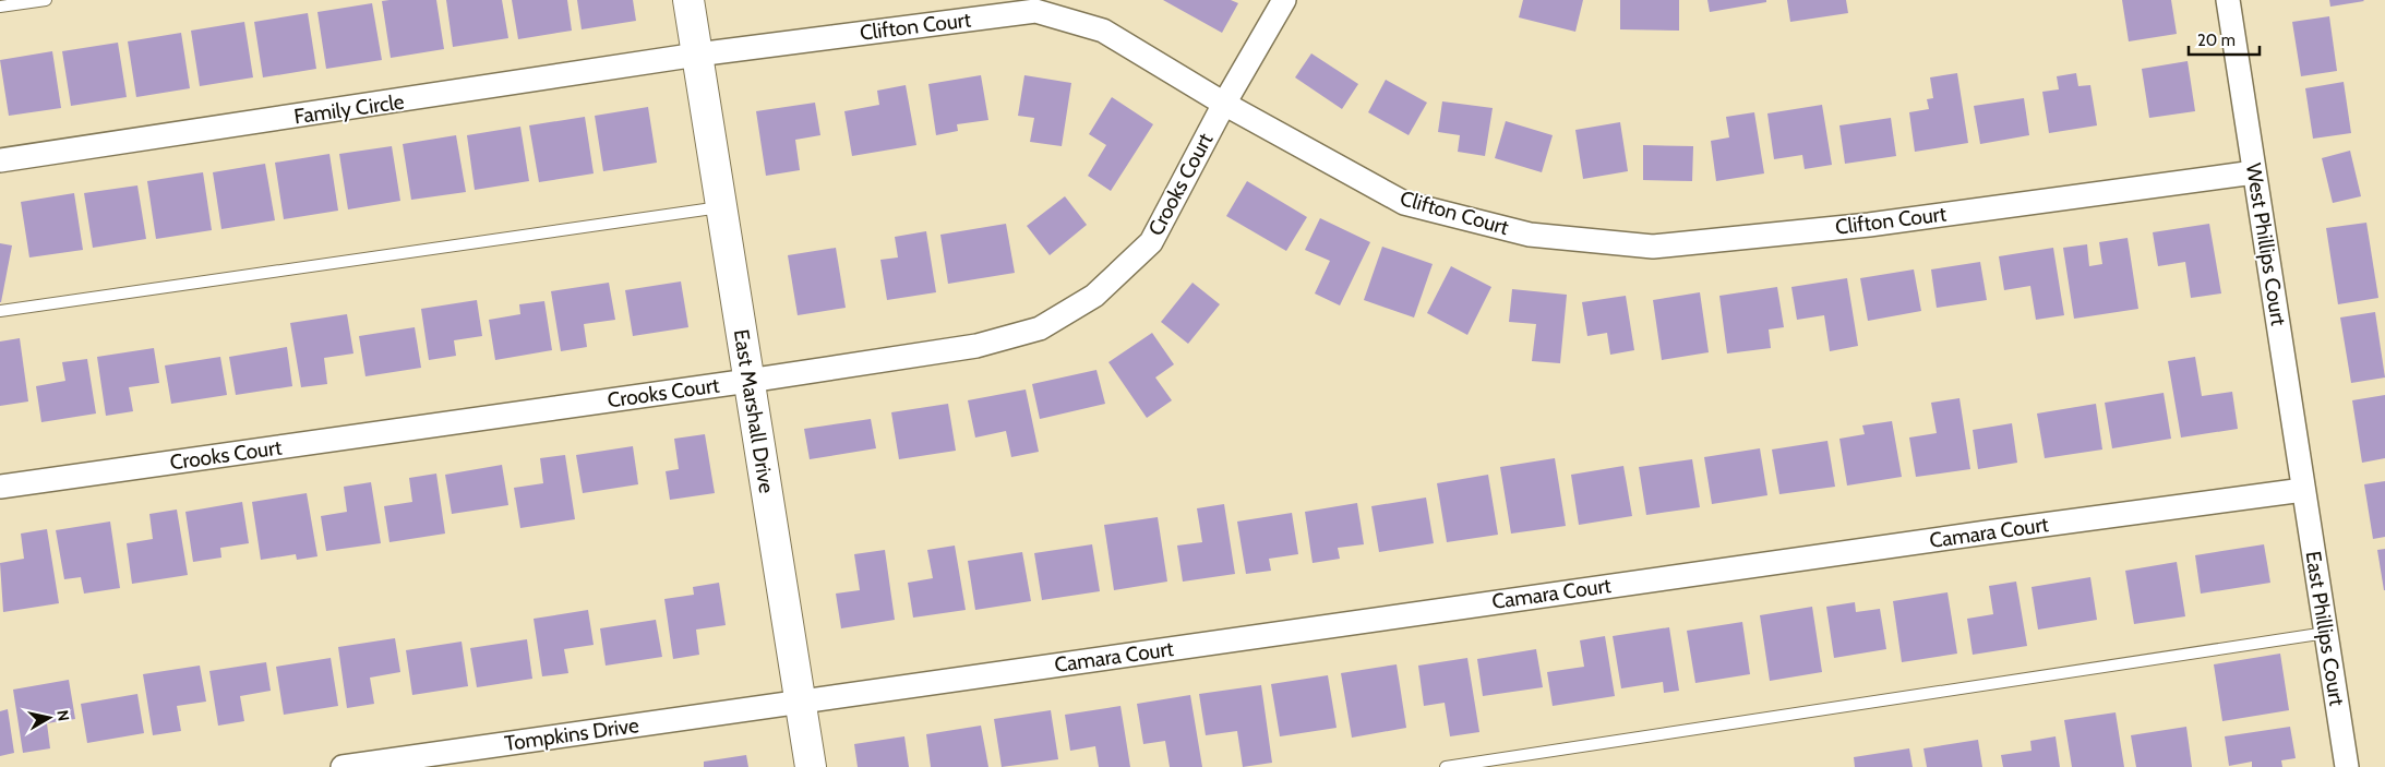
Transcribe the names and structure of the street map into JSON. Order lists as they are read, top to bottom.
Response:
{
  "streets": {
    "main road": ["East Marshall Drive"],
    "street": [
      "Clifton Court",
      "Family Circle",
      "Crooks Court",
      "West Phillips Court",
      "Camara Court",
      "East Phillips Court",
      "Tompkins Drive"
    ]
  },
  "crossings": [
    ["Clifton Court", "Family Circle"],
    ["Clifton Court", "Crooks Court"],
    ["Clifton Court", "West Phillips Court"],
    ["Clifton Court", "East Marshall Drive"],
    ["Family Circle", "East Marshall Drive"],
    ["Crooks Court", "East Marshall Drive"],
    ["West Phillips Court", "Camara Court"],
    ["West Phillips Court", "East Phillips Court"],
    ["East Marshall Drive", "Camara Court"],
    ["East Marshall Drive", "Tompkins Drive"],
    ["Camara Court", "East Phillips Court"],
    ["Camara Court", "Tompkins Drive"]
  ],
  "scale_bar": "20 m",
  "north": "right"
}
